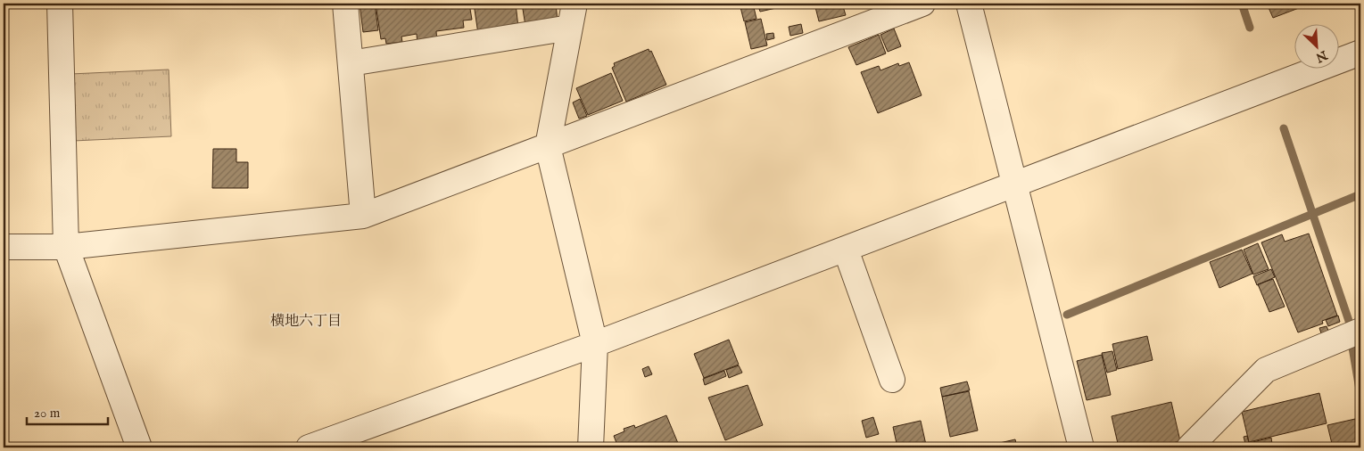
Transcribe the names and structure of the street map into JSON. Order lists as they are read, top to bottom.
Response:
{
  "districts": ["横地六丁目"],
  "scale_bar": "20 m",
  "north": "bottom right"
}
